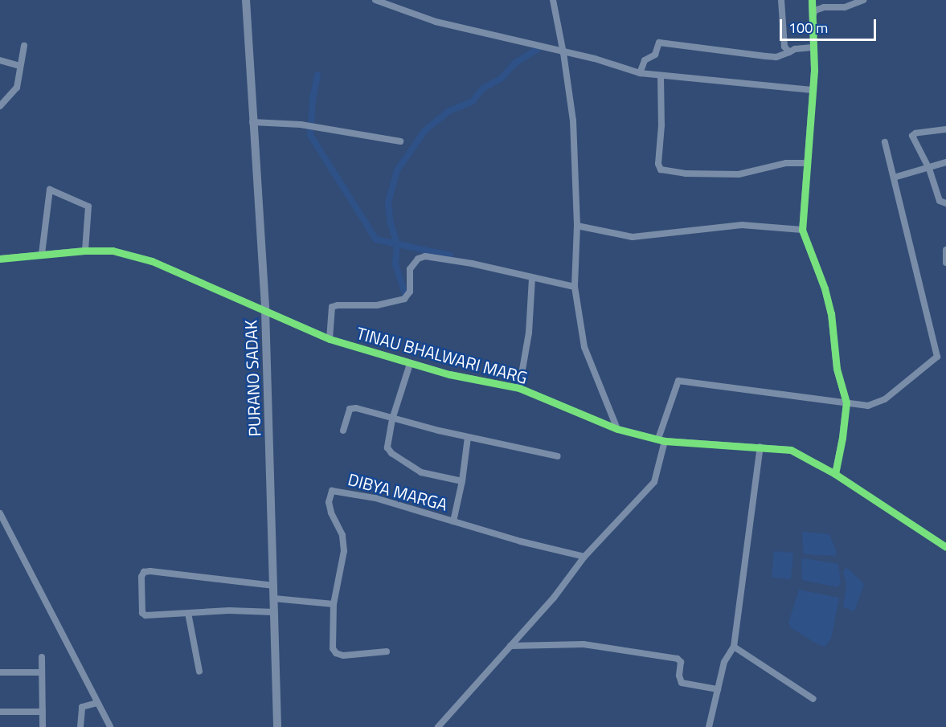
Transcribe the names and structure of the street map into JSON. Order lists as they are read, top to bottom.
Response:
{
  "streets": {
    "main road": ["PURANO SADAK"],
    "street": ["TINAU BHALWARI MARG", "DIBYA MARGA"]
  },
  "crossings": [
    ["TINAU BHALWARI MARG", "PURANO SADAK"]
  ],
  "scale_bar": "100 m"
}
